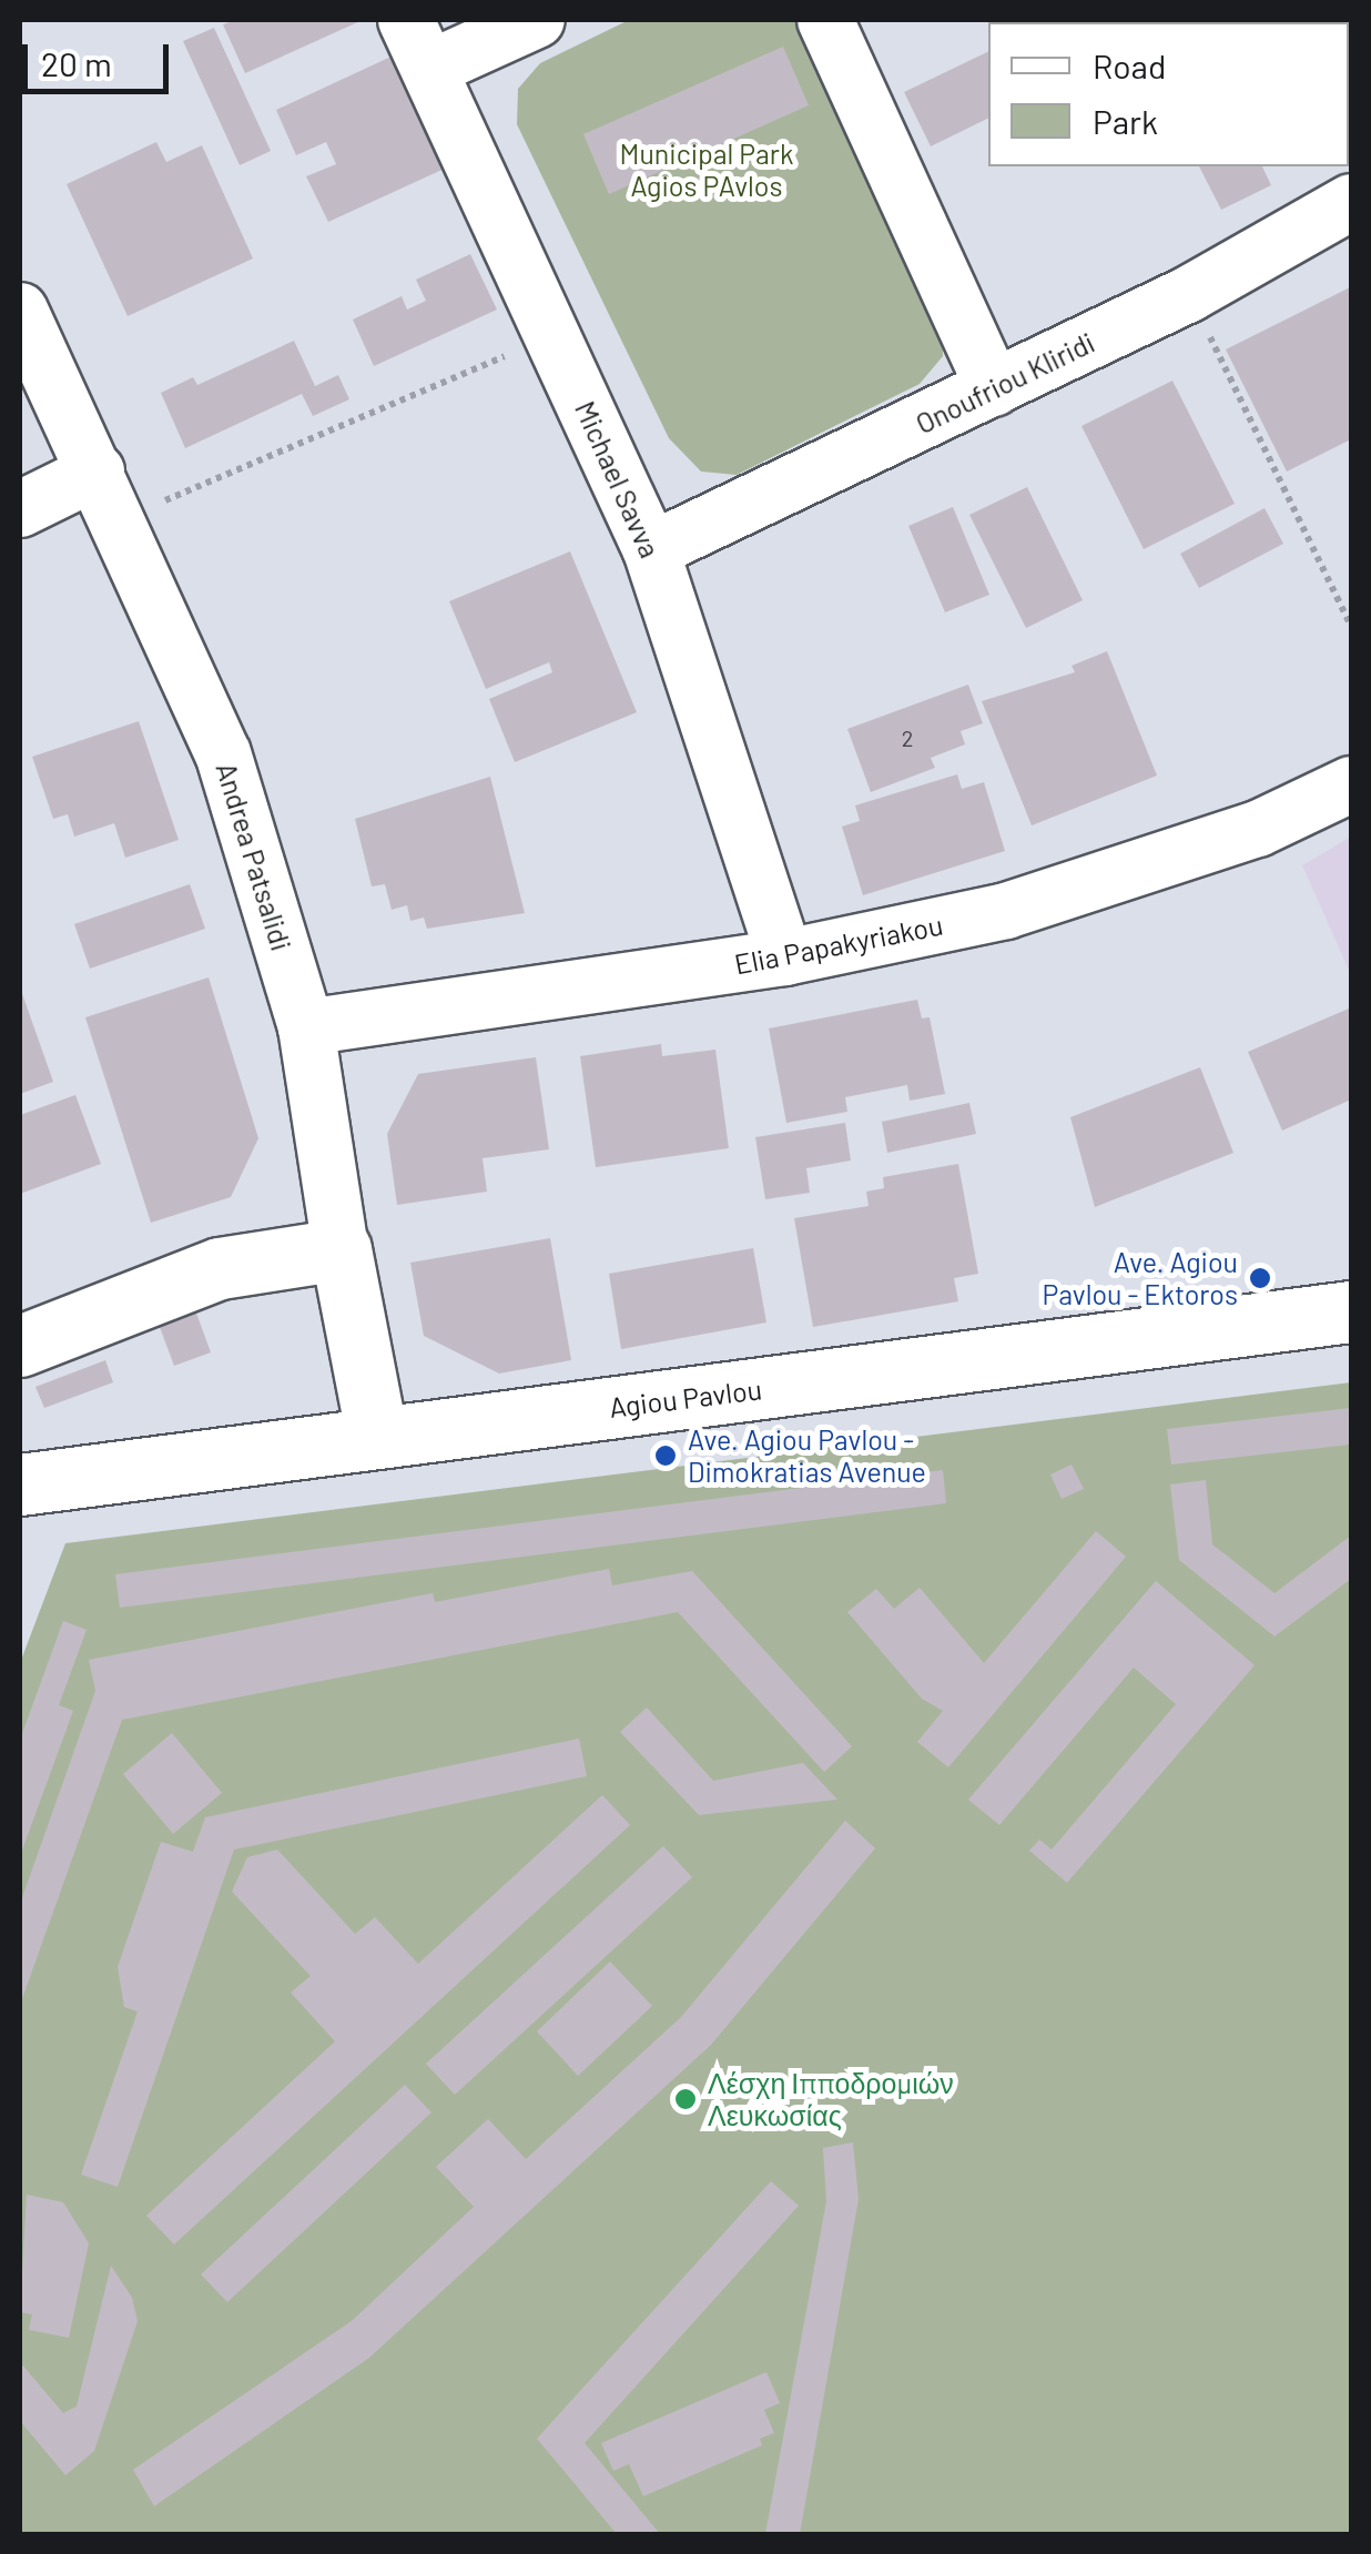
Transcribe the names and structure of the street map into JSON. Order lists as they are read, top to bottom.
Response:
{
  "streets": {
    "main road": ["Andrea Patsalidi", "Agiou Pavlou"],
    "street": ["Onoufriou Kliridi", "Michael Savva", "Elia Papakyriakou"]
  },
  "crossings": [
    ["Onoufriou Kliridi", "Michael Savva"],
    ["Michael Savva", "Elia Papakyriakou"],
    ["Andrea Patsalidi", "Elia Papakyriakou"],
    ["Andrea Patsalidi", "Agiou Pavlou"]
  ],
  "parks": ["Municipal Park Agios PAvlos"],
  "places": ["Ave. Agiou Pavlou - Ektoros", "Ave. Agiou Pavlou - Dimokratias Avenue", "Λέσχη Ιπποδρομιών Λευκωσίας"],
  "house_numbers": ["2"],
  "legend": ["Road", "Park"],
  "scale_bar": "20 m"
}
